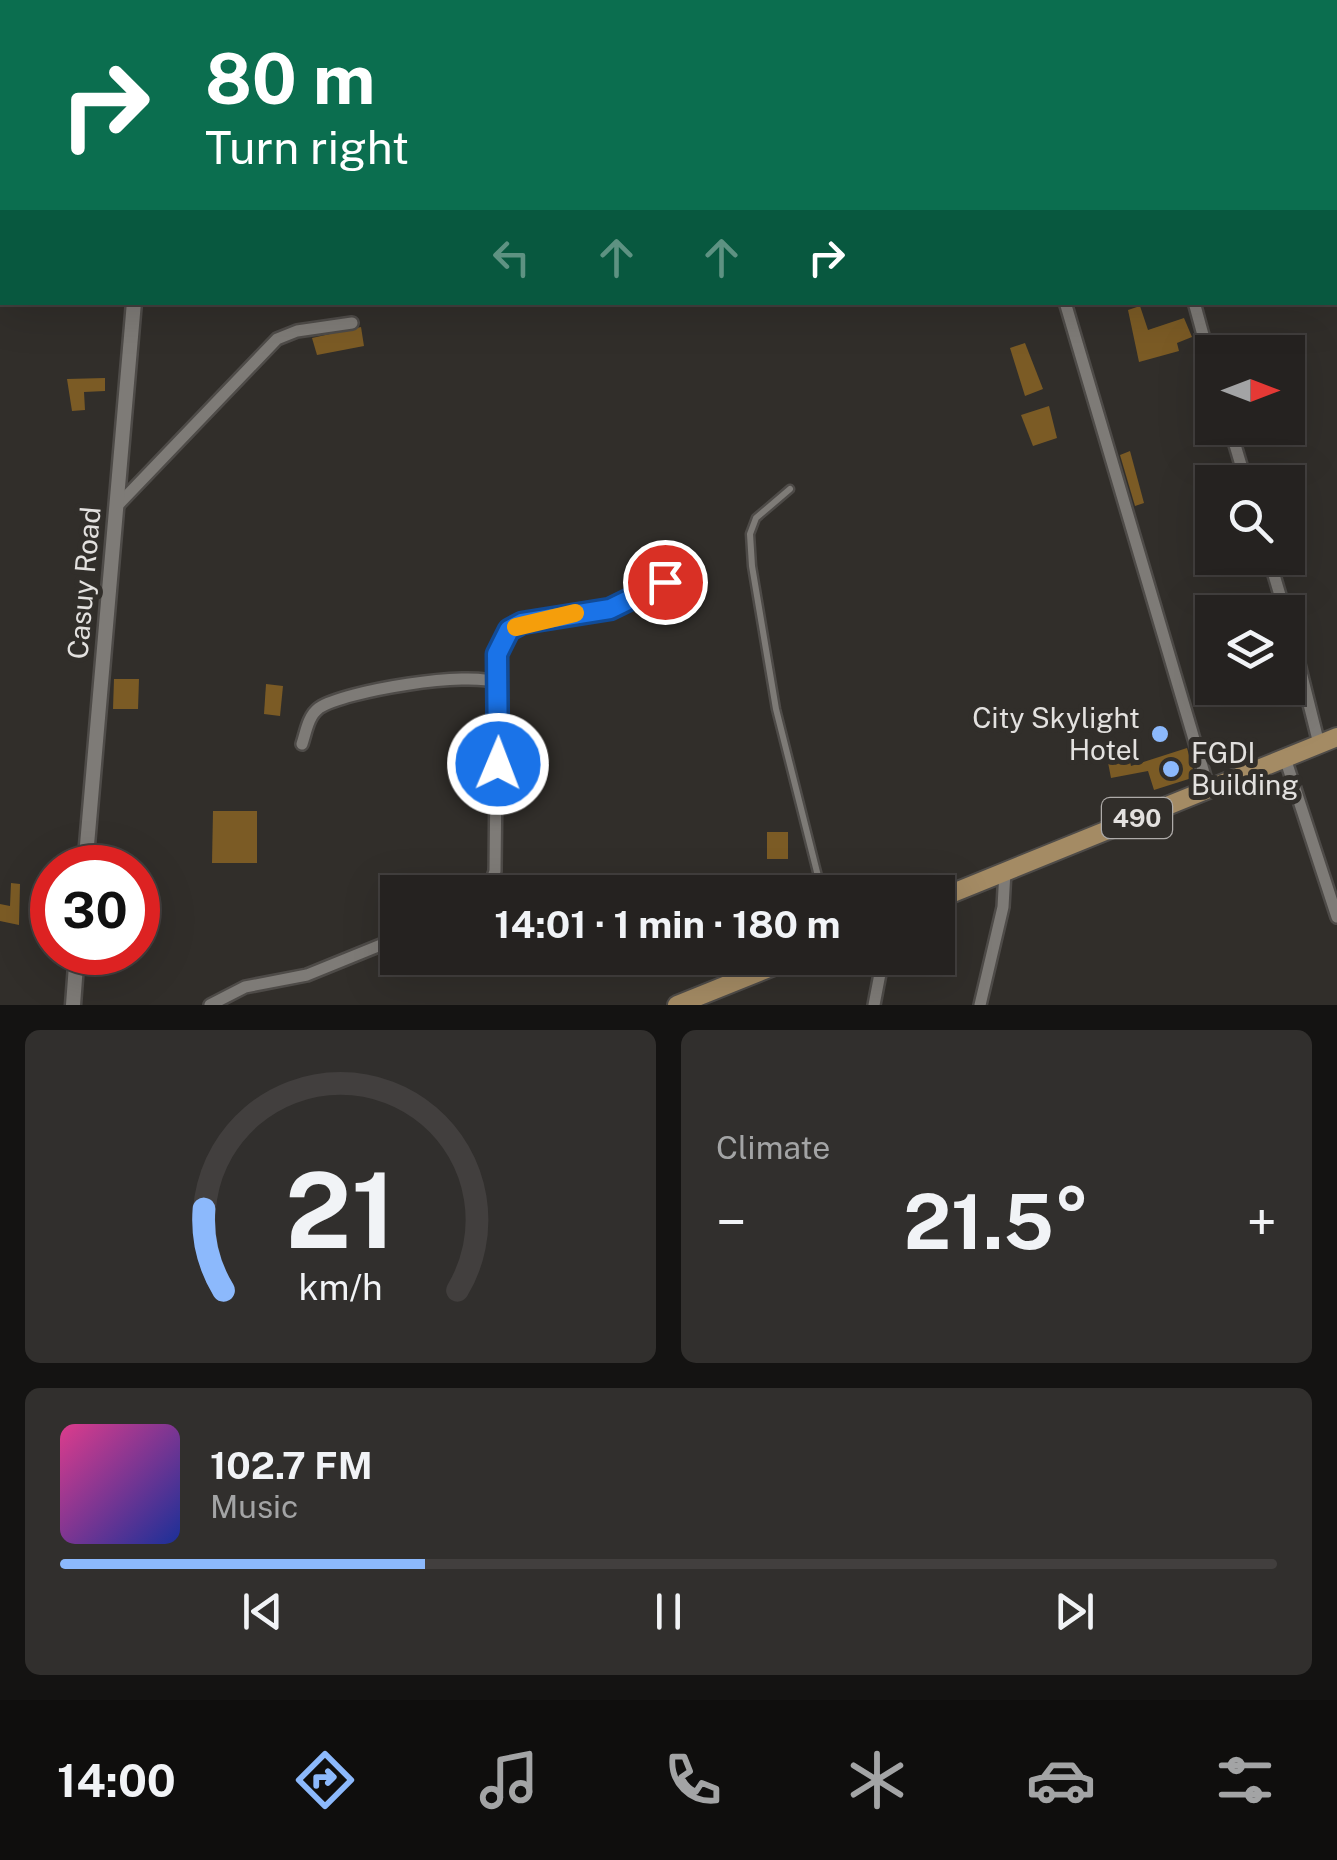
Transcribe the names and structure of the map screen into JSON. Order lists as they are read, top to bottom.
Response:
{
  "streets": {
    "main road": ["490"],
    "street": ["Casuy Road"]
  },
  "places": ["City Skylight Hotel", "FGDI Building"],
  "north": "right",
  "page": {
    "turn": ["80 m", "Turn right"],
    "limit": "30",
    "trip": "14:01 · 1 min · 180 m",
    "tile": "Climate",
    "heat": ["−", "21.5°", "+"],
    "song": ["102.7 FM", "Music"],
    "tabs": "14:00",
    "gauge": ["21", "km/h"]
  }
}
